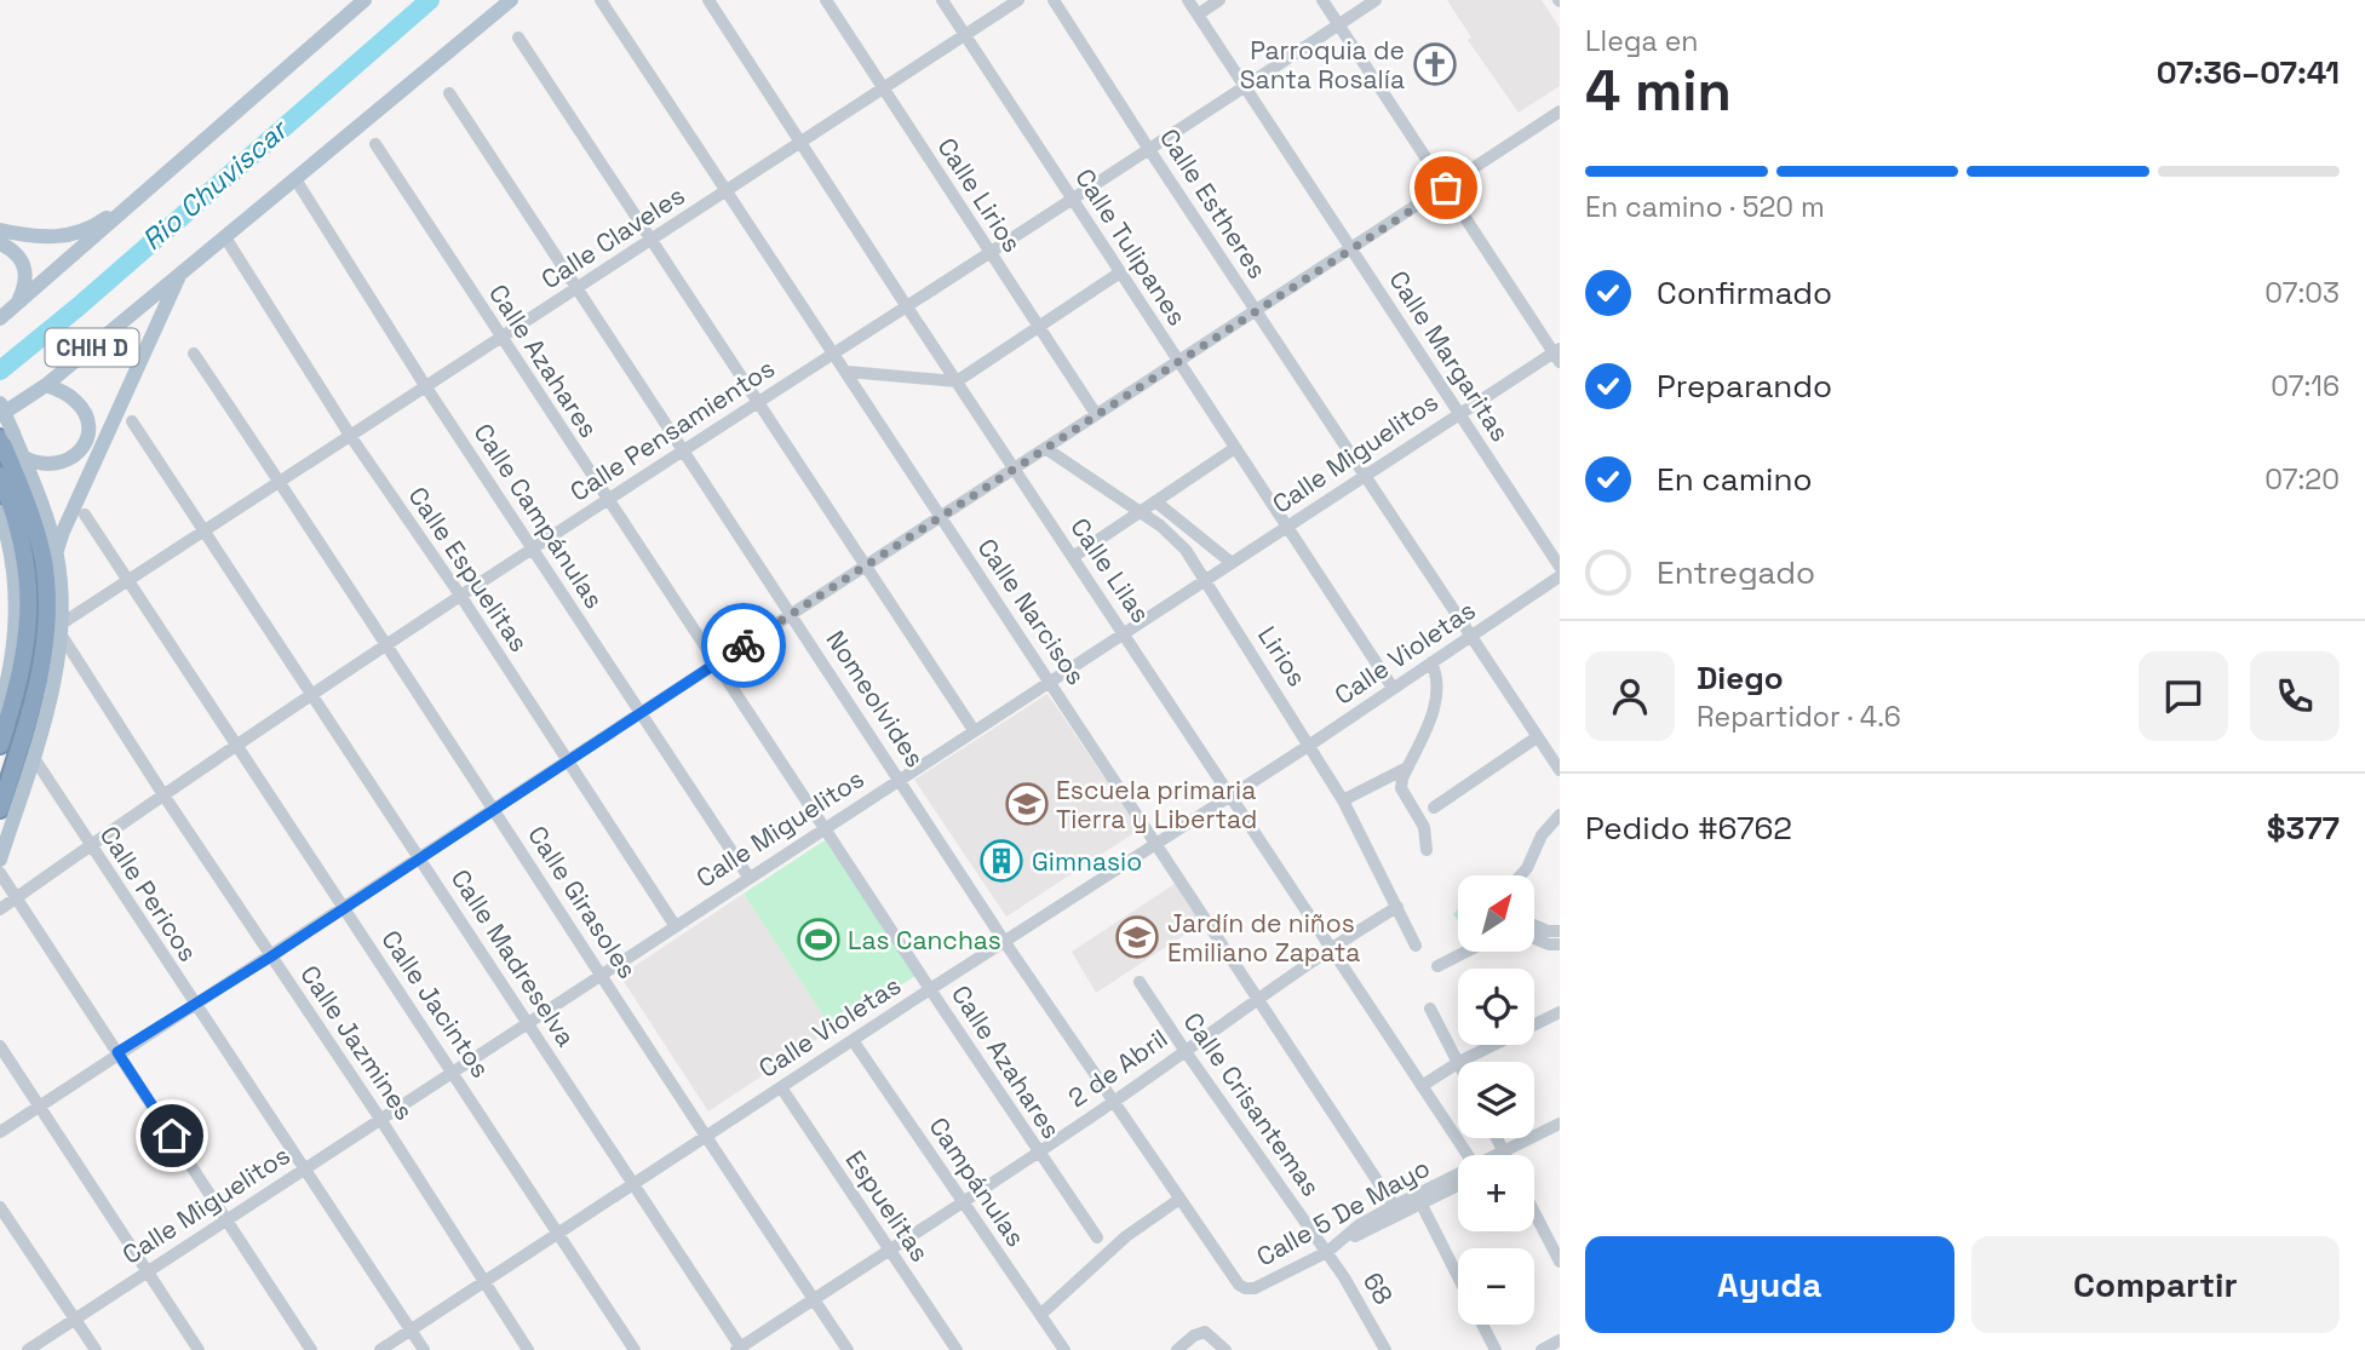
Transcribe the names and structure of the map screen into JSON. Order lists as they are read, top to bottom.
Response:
{
  "streets": {
    "main road": ["CHIH D"],
    "street": [
      "Calle Lirios",
      "Calle Estheres",
      "Calle Claveles",
      "Calle Tulipanes",
      "Calle Margaritas",
      "Calle Azahares",
      "Calle Pensamientos",
      "Calle Miguelitos",
      "Calle Campánulas",
      "Calle Espuelitas",
      "Calle Lilas",
      "Calle Narcisos",
      "Calle Violetas",
      "Lirios",
      "Nomeolvides",
      "Calle Pericos",
      "Calle Girasoles",
      "Calle Madreselva",
      "Calle Jacintos",
      "Calle Jazmines",
      "2 de Abril",
      "Calle Crisantemas",
      "Campánulas",
      "Espuelitas",
      "Calle 5 De Mayo",
      "68"
    ]
  },
  "crossings": [
    ["Calle Lirios", "Calle Claveles"],
    ["Calle Lirios", "Calle Pensamientos"],
    ["Calle Estheres", "Calle Pensamientos"],
    ["Calle Estheres", "Calle Miguelitos"],
    ["Calle Estheres", "Calle Violetas"],
    ["Calle Claveles", "Calle Tulipanes"],
    ["Calle Claveles", "Calle Azahares"],
    ["Calle Claveles", "Calle Campánulas"],
    ["Calle Claveles", "Calle Espuelitas"],
    ["Calle Claveles", "Calle Lilas"],
    ["Calle Claveles", "Calle Narcisos"],
    ["Calle Claveles", "Nomeolvides"],
    ["Calle Claveles", "Calle Girasoles"],
    ["Calle Claveles", "Calle Madreselva"],
    ["Calle Claveles", "Calle Jacintos"],
    ["Calle Claveles", "Calle Jazmines"],
    ["Calle Tulipanes", "Calle Pensamientos"],
    ["Calle Tulipanes", "Calle Miguelitos"],
    ["Calle Tulipanes", "Calle Violetas"],
    ["CHIH D", "Calle Campánulas"],
    ["CHIH D", "Calle Espuelitas"],
    ["Calle Margaritas", "Calle Pensamientos"],
    ["Calle Margaritas", "Calle Miguelitos"],
    ["Calle Azahares", "Calle Pensamientos"],
    ["Calle Azahares", "Calle Miguelitos"],
    ["Calle Azahares", "Calle Violetas"],
    ["Calle Azahares", "2 de Abril"],
    ["Calle Pensamientos", "Calle Campánulas"],
    ["Calle Pensamientos", "Calle Espuelitas"],
    ["Calle Pensamientos", "Calle Lilas"],
    ["Calle Pensamientos", "Calle Narcisos"],
    ["Calle Pensamientos", "Nomeolvides"],
    ["Calle Pensamientos", "Calle Pericos"],
    ["Calle Pensamientos", "Calle Girasoles"],
    ["Calle Pensamientos", "Calle Madreselva"],
    ["Calle Pensamientos", "Calle Jacintos"],
    ["Calle Pensamientos", "Calle Jazmines"],
    ["Calle Miguelitos", "Calle Campánulas"],
    ["Calle Miguelitos", "Calle Espuelitas"],
    ["Calle Miguelitos", "Calle Lilas"],
    ["Calle Miguelitos", "Calle Narcisos"],
    ["Calle Miguelitos", "Lirios"],
    ["Calle Miguelitos", "Nomeolvides"],
    ["Calle Miguelitos", "Calle Pericos"],
    ["Calle Miguelitos", "Calle Girasoles"],
    ["Calle Miguelitos", "Calle Madreselva"],
    ["Calle Miguelitos", "Calle Jacintos"],
    ["Calle Miguelitos", "Calle Jazmines"],
    ["Calle Lilas", "Calle Violetas"],
    ["Calle Lilas", "2 de Abril"],
    ["Calle Narcisos", "Calle Violetas"],
    ["Calle Narcisos", "2 de Abril"],
    ["Calle Narcisos", "Calle 5 De Mayo"],
    ["Calle Violetas", "Lirios"],
    ["Calle Violetas", "Nomeolvides"],
    ["Calle Violetas", "Calle Pericos"],
    ["Calle Violetas", "Calle Girasoles"],
    ["Calle Violetas", "Calle Madreselva"],
    ["Calle Violetas", "Calle Jacintos"],
    ["Calle Violetas", "Calle Jazmines"],
    ["Calle Violetas", "Campánulas"],
    ["Calle Violetas", "Espuelitas"],
    ["Lirios", "2 de Abril"],
    ["Nomeolvides", "2 de Abril"],
    ["Nomeolvides", "Calle 5 De Mayo"],
    ["Calle Girasoles", "2 de Abril"],
    ["Calle Madreselva", "2 de Abril"],
    ["2 de Abril", "Calle Crisantemas"],
    ["2 de Abril", "Campánulas"],
    ["2 de Abril", "Espuelitas"],
    ["Calle Crisantemas", "Calle 5 De Mayo"],
    ["Calle Crisantemas", "68"],
    ["Calle 5 De Mayo", "68"]
  ],
  "water": ["Rio Chuviscar"],
  "places": {
    "church": ["Parroquia de Santa Rosalía"],
    "school or university": ["Escuela primaria Tierra y Libertad", "Jardín de niños Emiliano Zapata"],
    "building": ["Gimnasio"],
    "sports": ["Las Canchas"]
  },
  "north": "top right",
  "page": {
    "heading": ["4 min", "Llega en", "07:36–07:41"],
    "panel": [
      "Diego",
      "Repartidor · 4.6",
      "Pedido #6762",
      "$377"
    ],
    "bar": "En camino · 520 m",
    "list": [
      ["Confirmado", "07:03"],
      ["Preparando", "07:16"],
      ["En camino", "07:20"],
      "Entregado"
    ],
    "map_buttons": ["+", "−"],
    "buttons": ["Ayuda", "Compartir"]
  }
}
